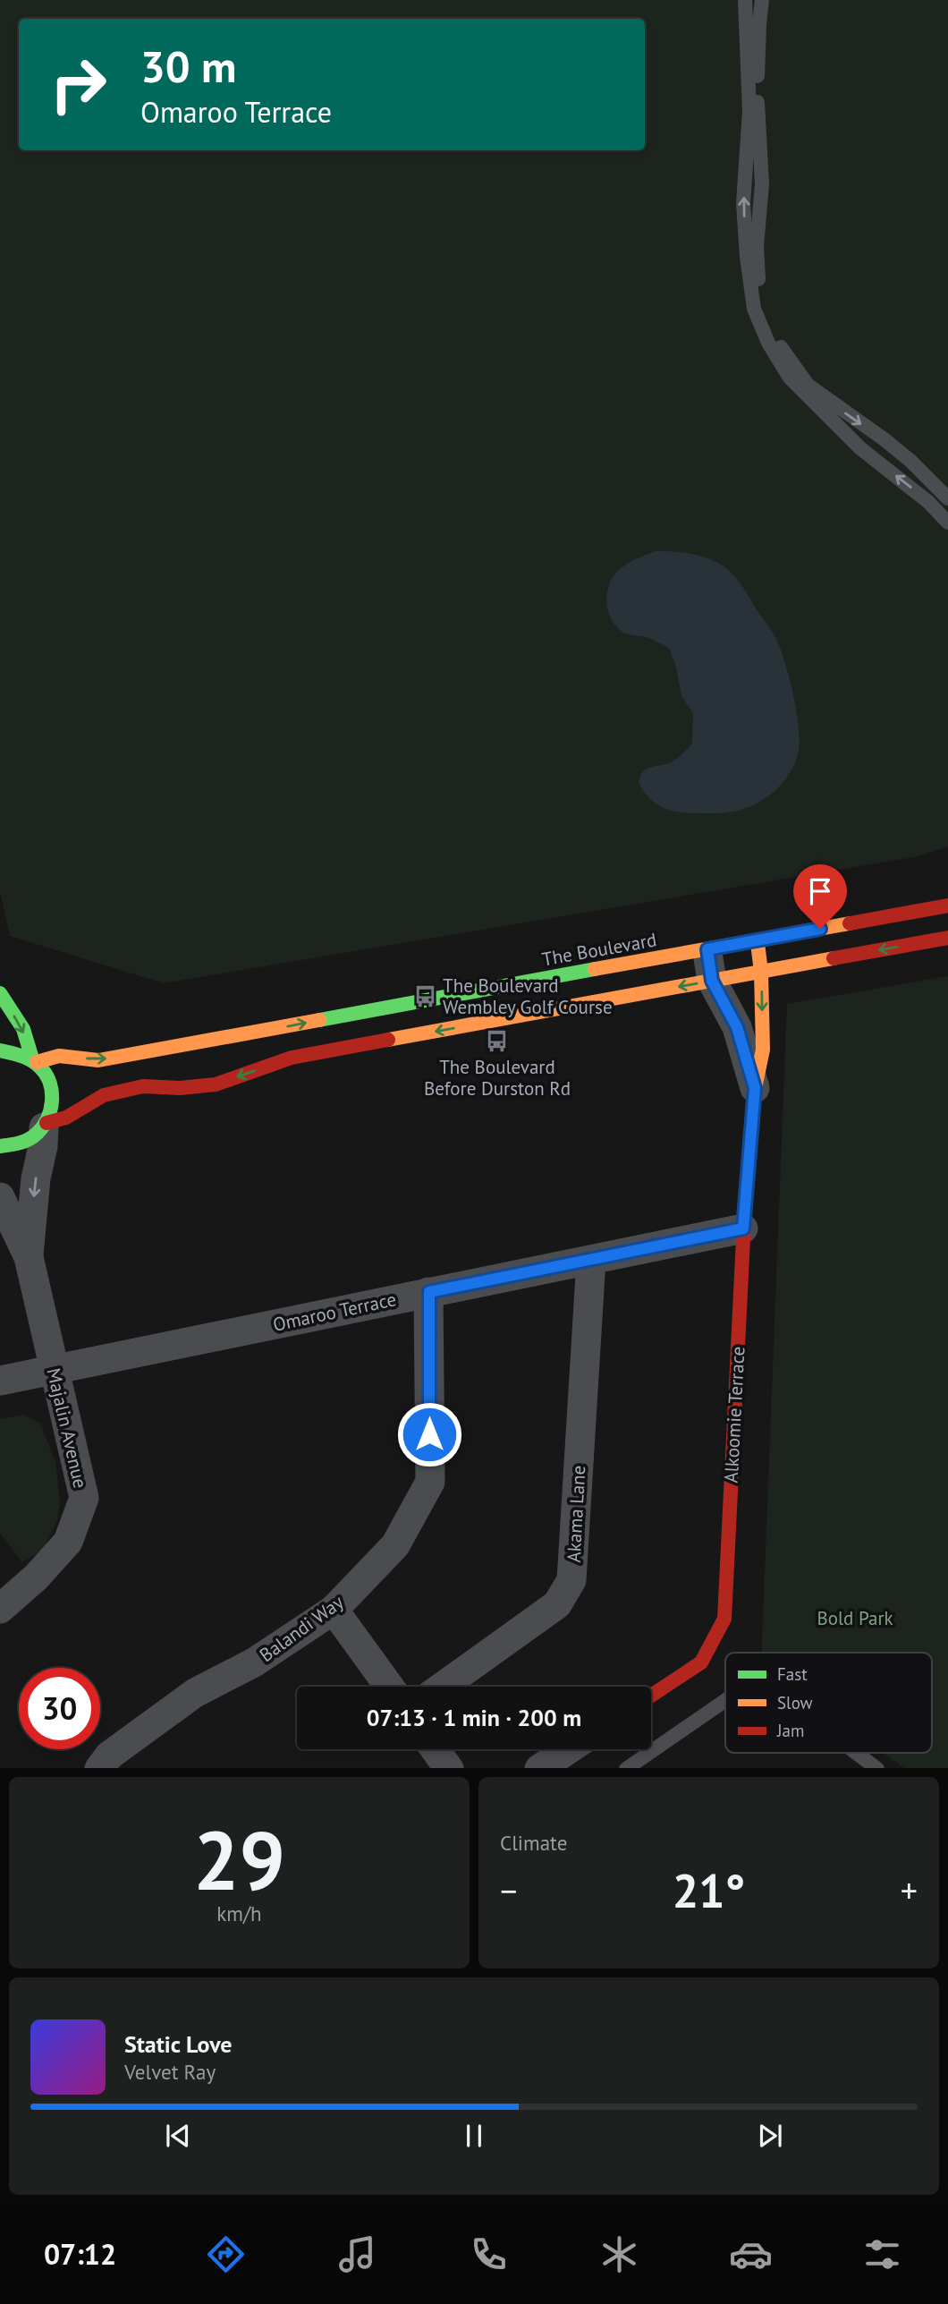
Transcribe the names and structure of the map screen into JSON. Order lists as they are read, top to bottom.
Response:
{
  "streets": {
    "main road": ["The Boulevard", "Alkoomie Terrace"],
    "street": [
      "Omaroo Terrace",
      "Majalin Avenue",
      "Akama Lane",
      "Balandi Way"
    ]
  },
  "crossings": [
    ["The Boulevard", "Alkoomie Terrace"],
    ["Omaroo Terrace", "Alkoomie Terrace"],
    ["Omaroo Terrace", "Majalin Avenue"],
    ["Omaroo Terrace", "Akama Lane"],
    ["Omaroo Terrace", "Balandi Way"]
  ],
  "parks": ["Bold Park"],
  "places": {
    "bus stop": ["The Boulevard Wembley Golf Course", "The Boulevard Before Durston Rd"]
  },
  "legend": ["Fast", "Slow", "Jam"],
  "page": {
    "turn": ["30 m", "Omaroo Terrace"],
    "limit": "30",
    "trip": "07:13 · 1 min · 200 m",
    "tile": [
      ["29", "km/h"],
      "Climate"
    ],
    "heat": ["−", "21°", "+"],
    "song": ["Static Love", "Velvet Ray"],
    "tabs": "07:12"
  }
}
